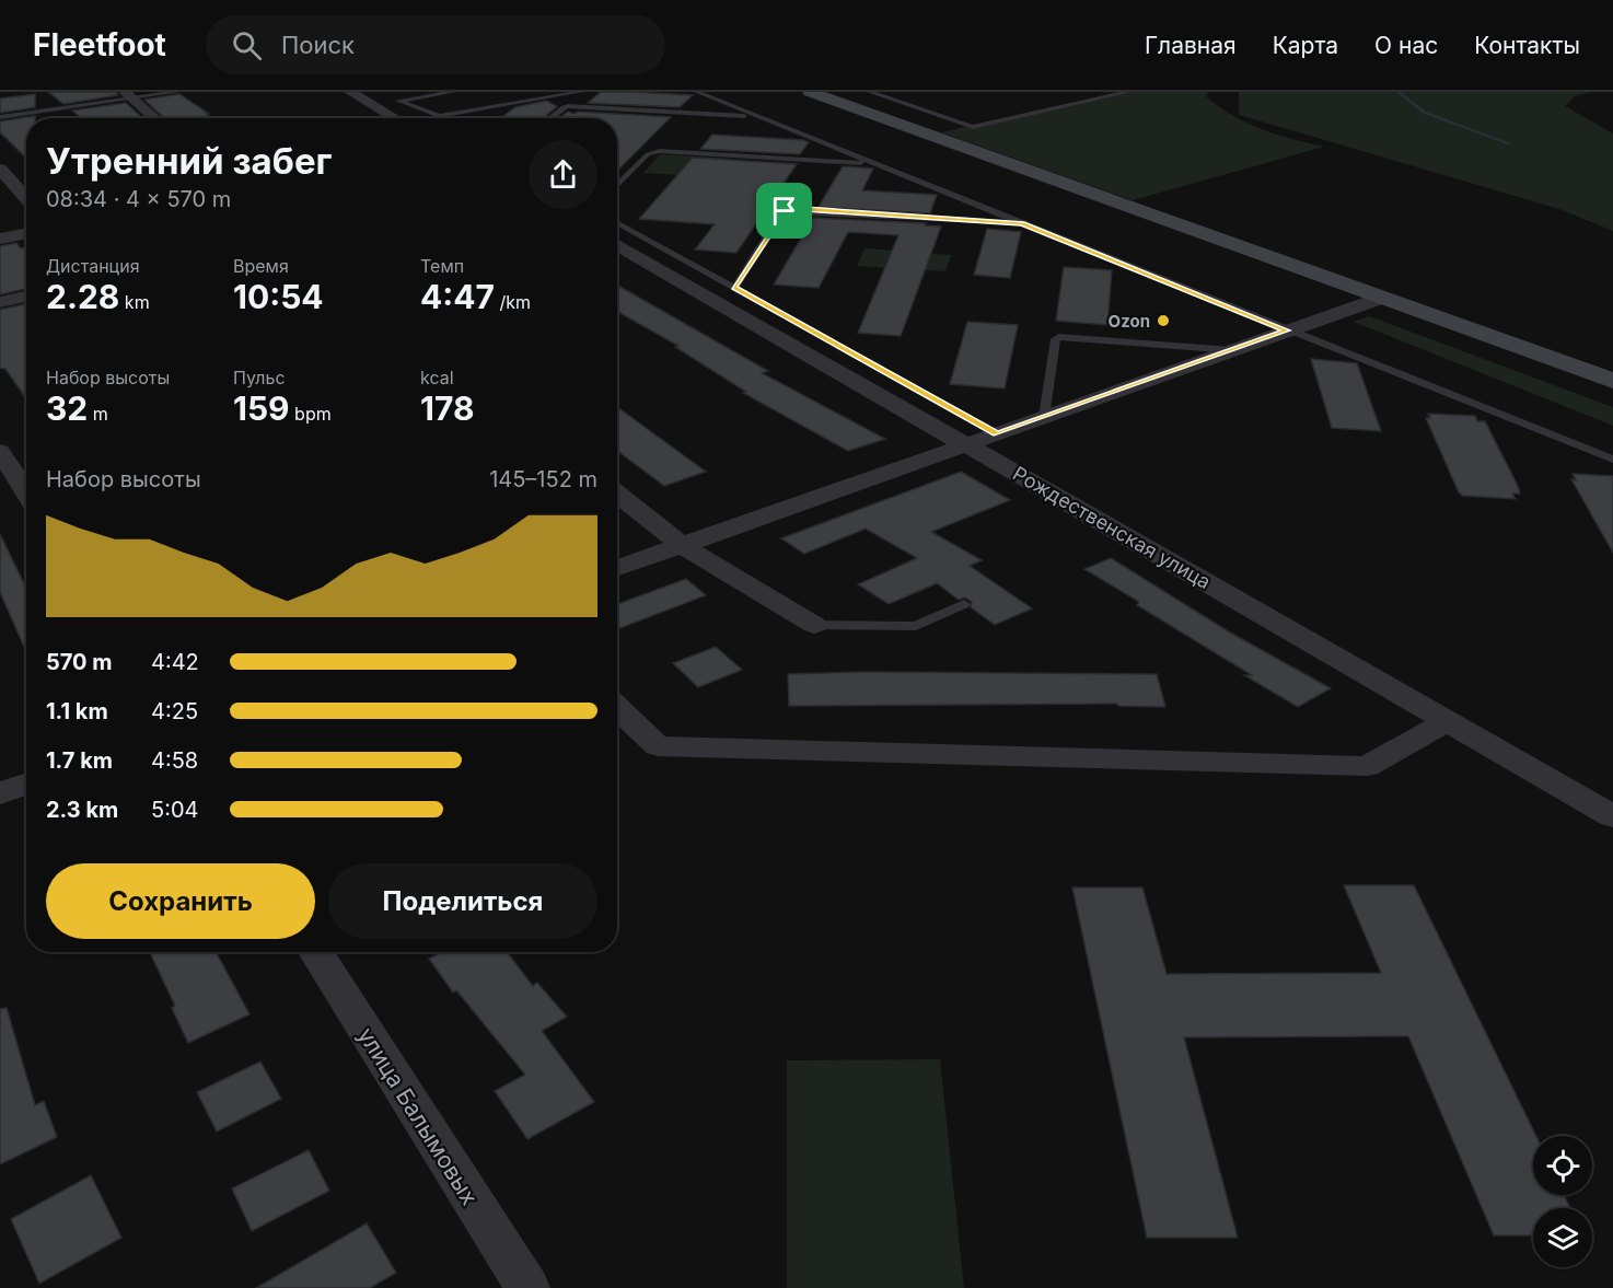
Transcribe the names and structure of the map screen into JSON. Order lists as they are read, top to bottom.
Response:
{
  "streets": {
    "street": ["Рождественская улица", "улица Балымовых"]
  },
  "places": ["Ozon"],
  "page": {
    "header": "Fleetfoot",
    "search": "Поиск",
    "nav": [
      "Главная",
      "Карта",
      "О нас",
      "Контакты"
    ],
    "heading": ["Утренний забег", "08:34 · 4 × 570 m"],
    "stats": [
      ["Дистанция", "2.28 km"],
      ["Время", "10:54"],
      ["Темп", "4:47 /km"],
      ["Набор высоты", "32 m"],
      ["Пульс", "159 bpm"],
      ["kcal", "178"]
    ],
    "chart": ["Набор высоты", "145–152 m"],
    "list": [
      {
        "name": "570 m",
        "note": "4:42"
      },
      {
        "name": "1.1 km",
        "note": "4:25"
      },
      {
        "name": "1.7 km",
        "note": "4:58"
      },
      {
        "name": "2.3 km",
        "note": "5:04"
      }
    ],
    "buttons": ["Сохранить", "Поделиться"]
  }
}
